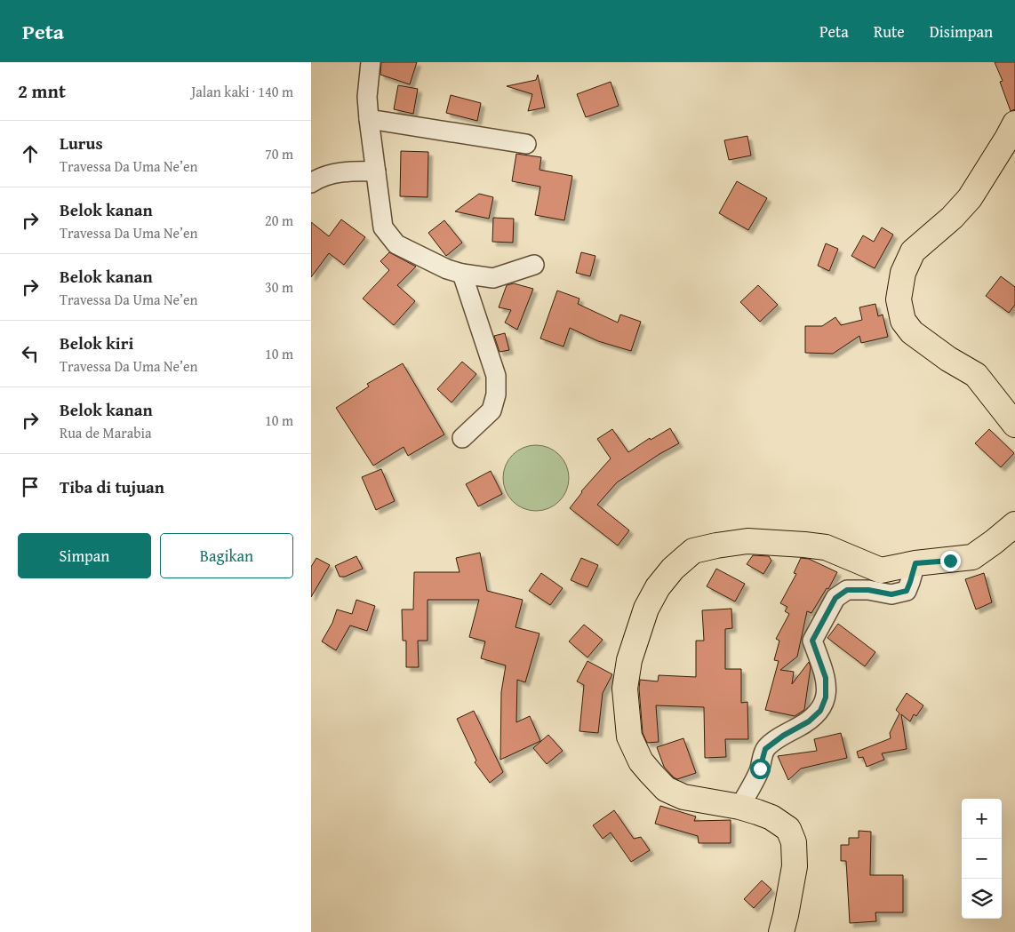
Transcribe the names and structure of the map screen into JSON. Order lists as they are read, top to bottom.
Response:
{
  "page": {
    "header": "Peta",
    "nav": ["Peta", "Rute", "Disimpan"],
    "heading": ["2 mnt", "Jalan kaki · 140 m"],
    "list": [
      ["Lurus", "Travessa Da Uma Ne’en", "70 m"],
      ["Belok kanan", "Travessa Da Uma Ne’en", "20 m"],
      ["Belok kanan", "Travessa Da Uma Ne’en", "30 m"],
      ["Belok kiri", "Travessa Da Uma Ne’en", "10 m"],
      ["Belok kanan", "Rua de Marabia", "10 m"],
      "Tiba di tujuan"
    ],
    "buttons": ["Simpan", "Bagikan"],
    "map_buttons": ["+", "−"]
  }
}
